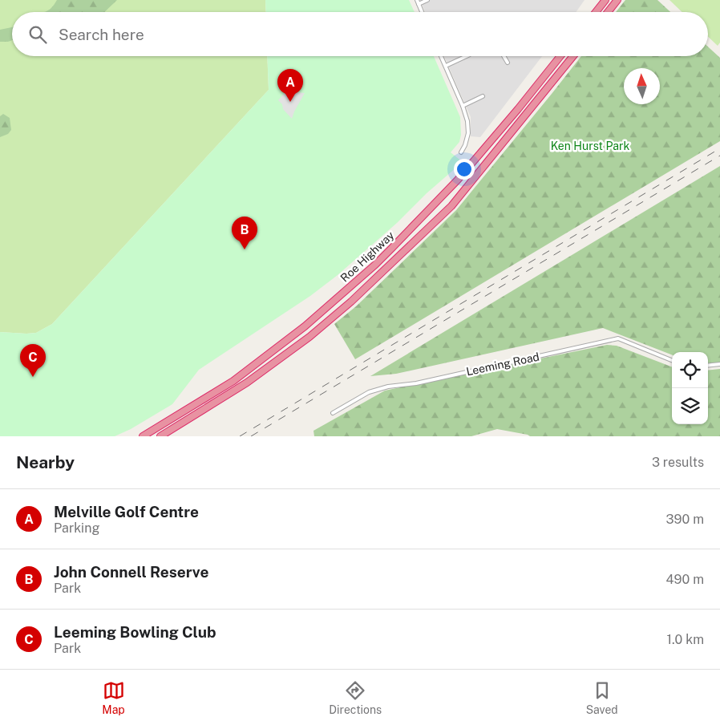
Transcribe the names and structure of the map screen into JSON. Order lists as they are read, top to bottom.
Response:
{
  "streets": {
    "highway": ["Roe Highway"],
    "street": ["Leeming Road"]
  },
  "parks": ["Ken Hurst Park"],
  "north": "top",
  "page": {
    "search": "Search here",
    "pins": ["A", "B", "C"],
    "heading": ["Nearby", "3 results"],
    "list": [
      {
        "mark": "A",
        "name": "Melville Golf Centre",
        "note": "Parking",
        "value": "390 m"
      },
      {
        "mark": "B",
        "name": "John Connell Reserve",
        "note": "Park",
        "value": "490 m"
      },
      {
        "mark": "C",
        "name": "Leeming Bowling Club",
        "note": "Park",
        "value": "1.0 km"
      }
    ],
    "nav": ["Map", "Directions", "Saved"]
  }
}
